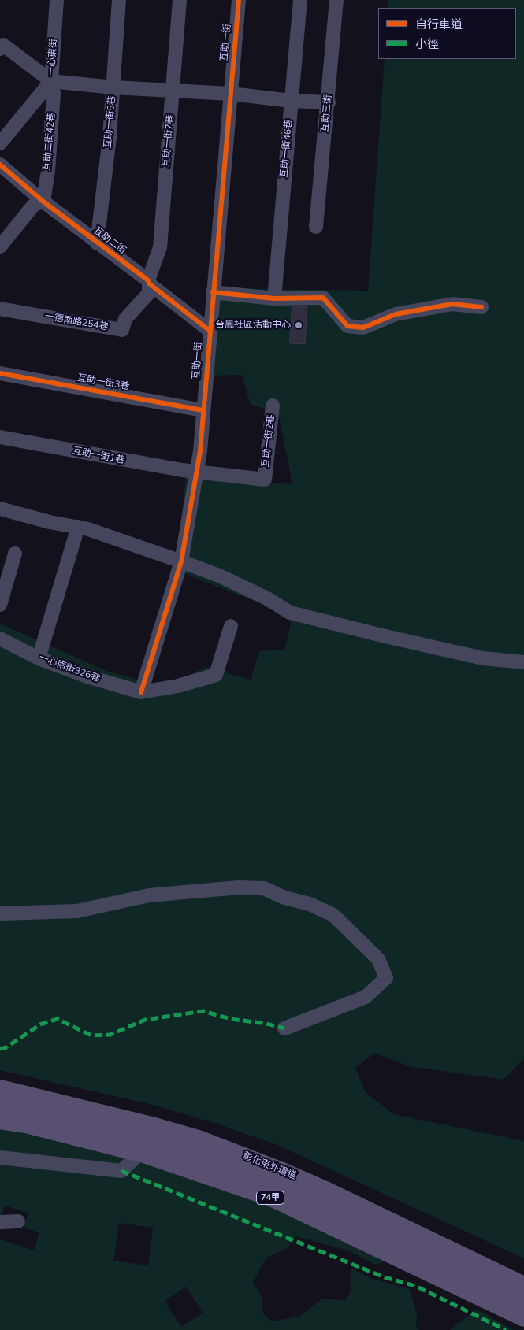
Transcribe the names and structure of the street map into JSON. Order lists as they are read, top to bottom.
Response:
{
  "streets": {
    "main road": ["彰化東外環道", "74甲"],
    "street": [
      "互助一街",
      "一心東街",
      "互助三街",
      "互助一街5巷",
      "互助一街7巷",
      "互助二街42巷",
      "互助一街46巷",
      "互助二街",
      "一德南路254巷",
      "互助一街3巷",
      "互助一街2巷",
      "互助一街1巷",
      "一心南街326巷"
    ]
  },
  "crossings": [
    ["互助一街", "互助二街"],
    ["互助一街", "互助一街3巷"],
    ["互助一街", "互助一街2巷"],
    ["互助一街", "互助一街1巷"],
    ["互助一街", "一心南街326巷"],
    ["一心東街", "互助二街42巷"],
    ["互助一街5巷", "互助二街"],
    ["互助一街7巷", "互助二街"],
    ["互助一街7巷", "一德南路254巷"],
    ["互助二街42巷", "互助二街"],
    ["互助二街", "一德南路254巷"],
    ["互助一街2巷", "互助一街1巷"]
  ],
  "places": ["台鳳社區活動中心"],
  "legend": ["自行車道", "小徑"]
}
